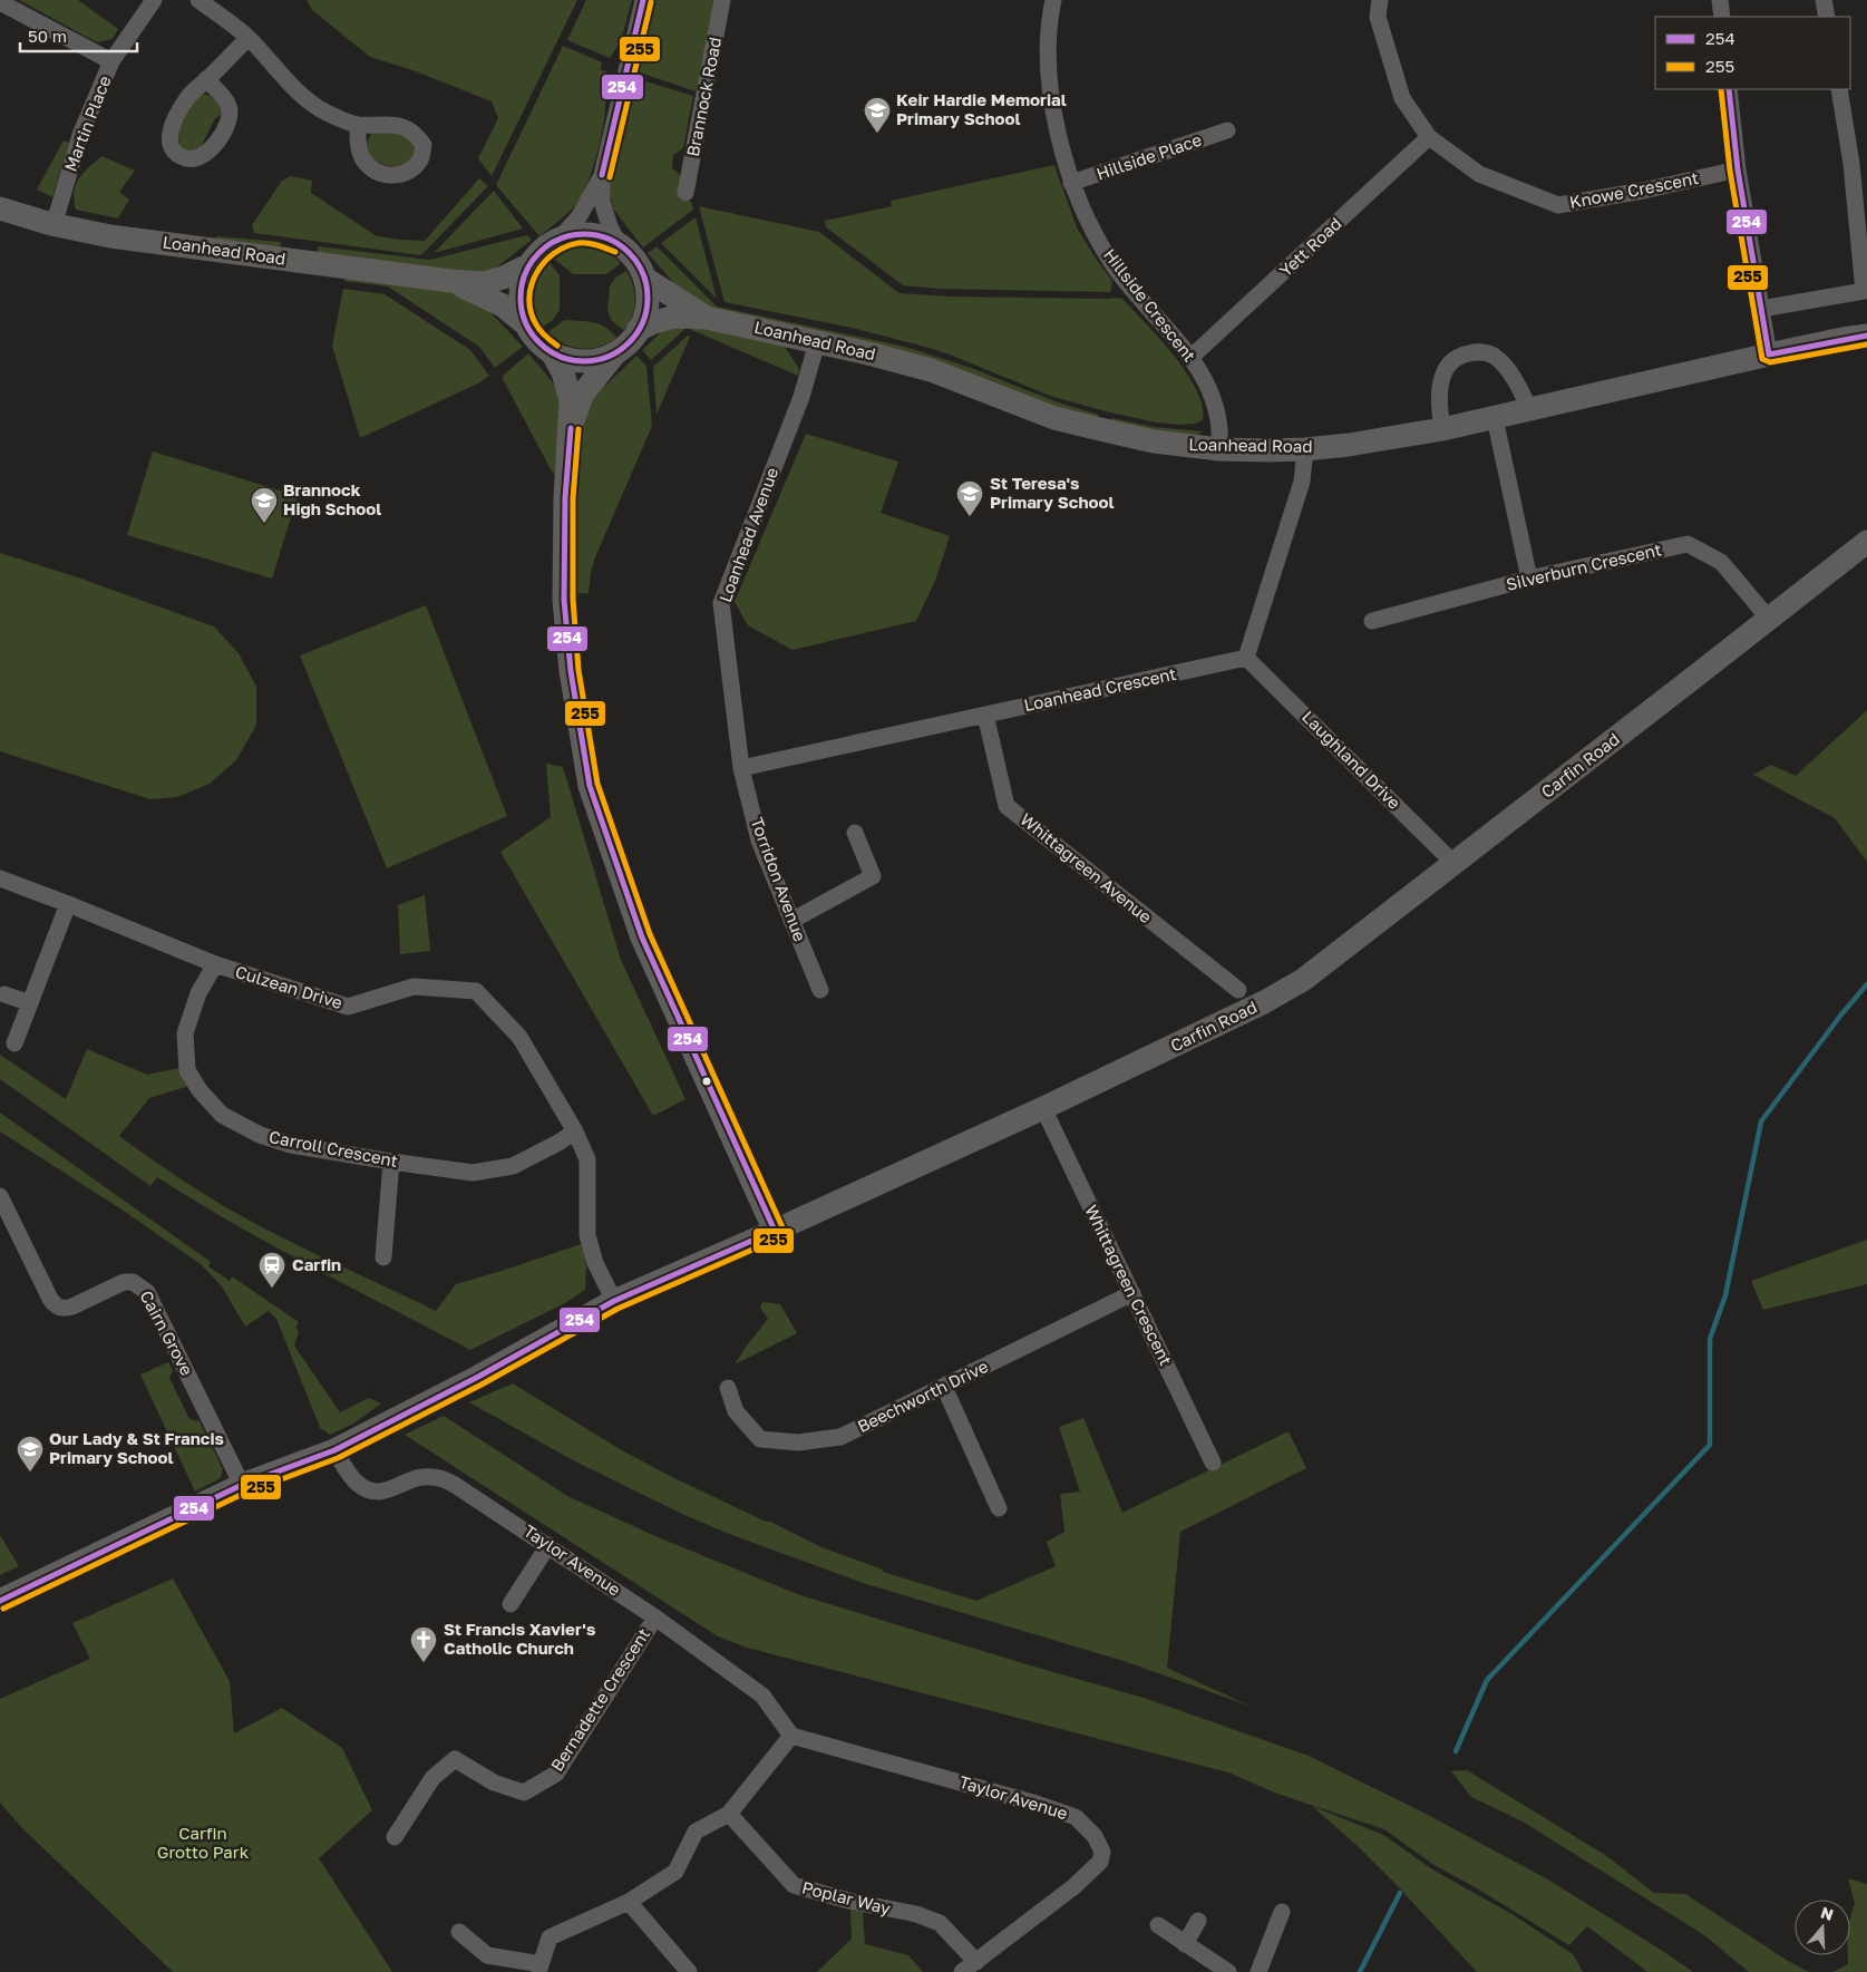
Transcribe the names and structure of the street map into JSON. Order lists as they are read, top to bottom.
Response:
{
  "streets": {
    "street": [
      "Brannock Road",
      "Martin Place",
      "Hillside Place",
      "Knowe Crescent",
      "Yett Road",
      "Loanhead Road",
      "Hillside Crescent",
      "Loanhead Avenue",
      "Silverburn Crescent",
      "Loanhead Crescent",
      "Laughland Drive",
      "Carfin Road",
      "Whittagreen Avenue",
      "Torridon Avenue",
      "Culzean Drive",
      "Carroll Crescent",
      "Whittagreen Crescent",
      "Cairn Grove",
      "Beechworth Drive",
      "Taylor Avenue",
      "Bernadette Crescent",
      "Poplar Way"
    ]
  },
  "crossings": [
    ["Martin Place", "Loanhead Road"],
    ["Hillside Place", "Hillside Crescent"],
    ["Knowe Crescent", "Yett Road"],
    ["Yett Road", "Hillside Crescent"],
    ["Loanhead Road", "Hillside Crescent"],
    ["Loanhead Road", "Loanhead Avenue"],
    ["Loanhead Avenue", "Loanhead Crescent"],
    ["Loanhead Avenue", "Torridon Avenue"],
    ["Silverburn Crescent", "Carfin Road"],
    ["Loanhead Crescent", "Laughland Drive"],
    ["Loanhead Crescent", "Whittagreen Avenue"],
    ["Loanhead Crescent", "Torridon Avenue"],
    ["Laughland Drive", "Carfin Road"],
    ["Carfin Road", "Culzean Drive"],
    ["Carfin Road", "Whittagreen Crescent"],
    ["Carfin Road", "Cairn Grove"],
    ["Carfin Road", "Taylor Avenue"],
    ["Culzean Drive", "Carroll Crescent"],
    ["Whittagreen Crescent", "Beechworth Drive"],
    ["Taylor Avenue", "Bernadette Crescent"],
    ["Taylor Avenue", "Poplar Way"]
  ],
  "parks": ["Carfin Grotto Park"],
  "places": {
    "school or university": [
      "Keir Hardie Memorial Primary School",
      "St Teresa's Primary School",
      "Brannock High School",
      "Our Lady & St Francis Primary School"
    ],
    "station": ["Carfin"],
    "church": ["St Francis Xavier's Catholic Church"]
  },
  "lines": ["transit line 254", "transit line 255"],
  "legend": ["254", "255"],
  "scale_bar": "50 m",
  "north": "top"
}
